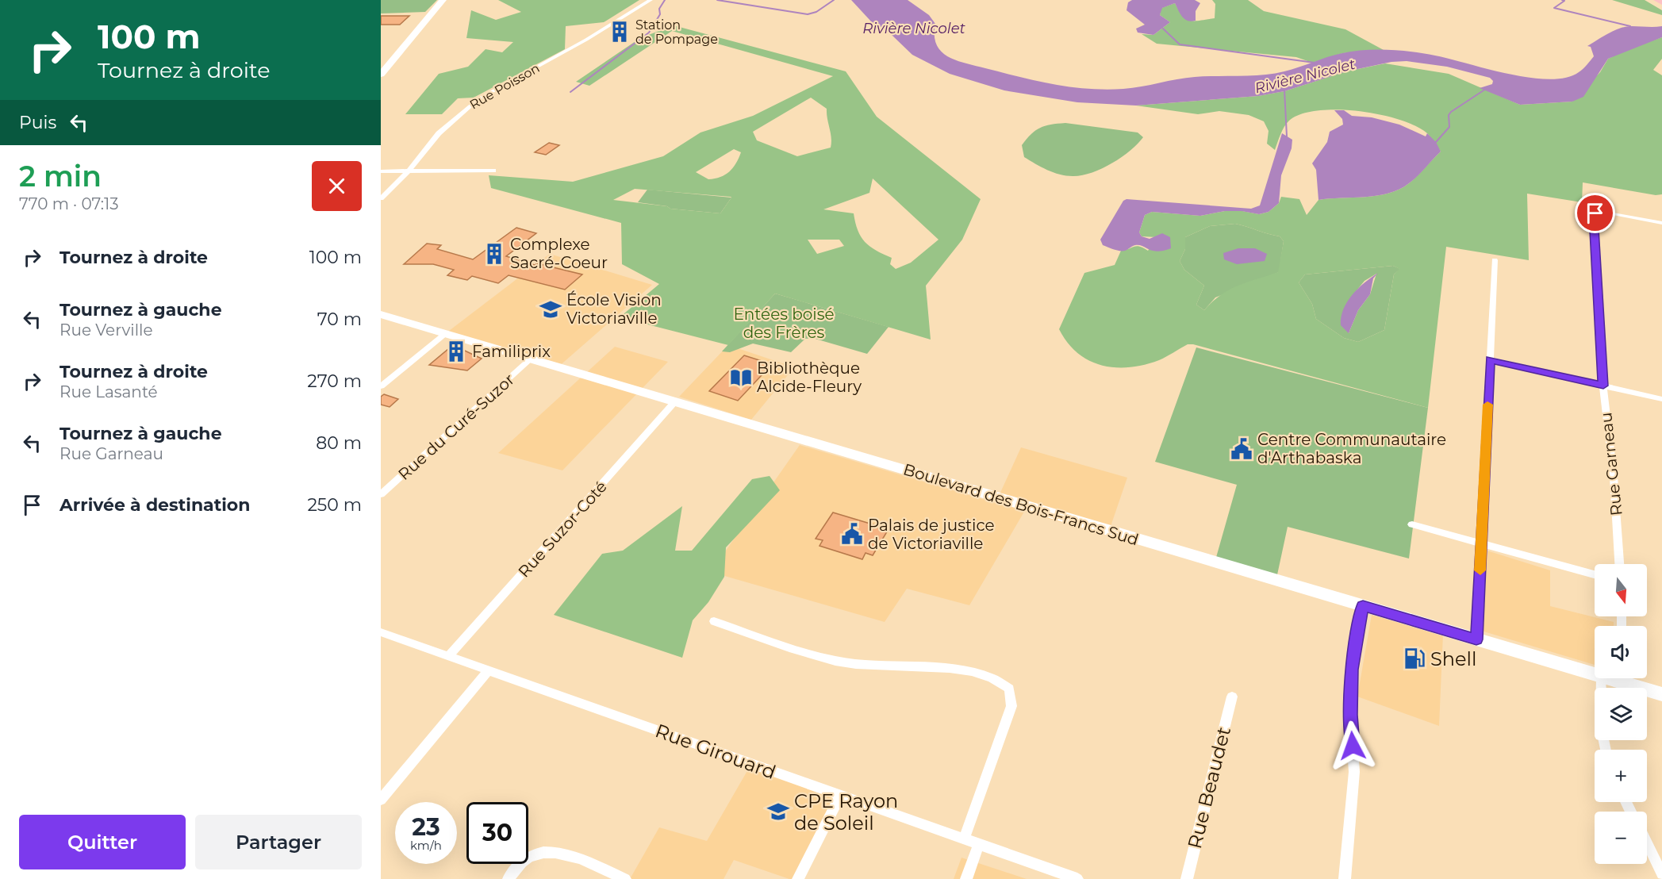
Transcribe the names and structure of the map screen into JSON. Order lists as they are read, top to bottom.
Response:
{
  "streets": {
    "street": [
      "Rue Poisson",
      "Rue du Curé-Suzor",
      "Rue Garneau",
      "Boulevard des Bois-Francs Sud",
      "Rue Suzor-Coté",
      "Rue Girouard",
      "Rue Beaudet"
    ]
  },
  "crossings": [
    ["Rue du Curé-Suzor", "Boulevard des Bois-Francs Sud"],
    ["Boulevard des Bois-Francs Sud", "Rue Suzor-Coté"],
    ["Rue Suzor-Coté", "Rue Girouard"]
  ],
  "water": ["Rivière Nicolet"],
  "parks": ["Entées boisé des Frères"],
  "places": {
    "building": ["Station de Pompage", "Complexe Sacré-Coeur", "Familiprix"],
    "school or university": ["École Vision Victoriaville", "CPE Rayon de Soleil"],
    "library": ["Bibliothèque Alcide-Fleury"],
    "public building": ["Centre Communautaire d'Arthabaska", "Palais de justice de Victoriaville"],
    "fuel station": ["Shell"]
  },
  "north": "bottom",
  "page": {
    "turn": ["100 m", "Tournez à droite"],
    "then": "Puis",
    "heading": ["2 min", "770 m · 07:13"],
    "list": [
      {
        "name": "Tournez à droite",
        "value": "100 m"
      },
      {
        "name": "Tournez à gauche",
        "note": "Rue Verville",
        "value": "70 m"
      },
      {
        "name": "Tournez à droite",
        "note": "Rue Lasanté",
        "value": "270 m"
      },
      {
        "name": "Tournez à gauche",
        "note": "Rue Garneau",
        "value": "80 m"
      },
      {
        "name": "Arrivée à destination",
        "value": "250 m"
      }
    ],
    "map_buttons": ["+", "−"],
    "speed": "23 km/h",
    "limit": "30",
    "buttons": ["Quitter", "Partager"]
  }
}
